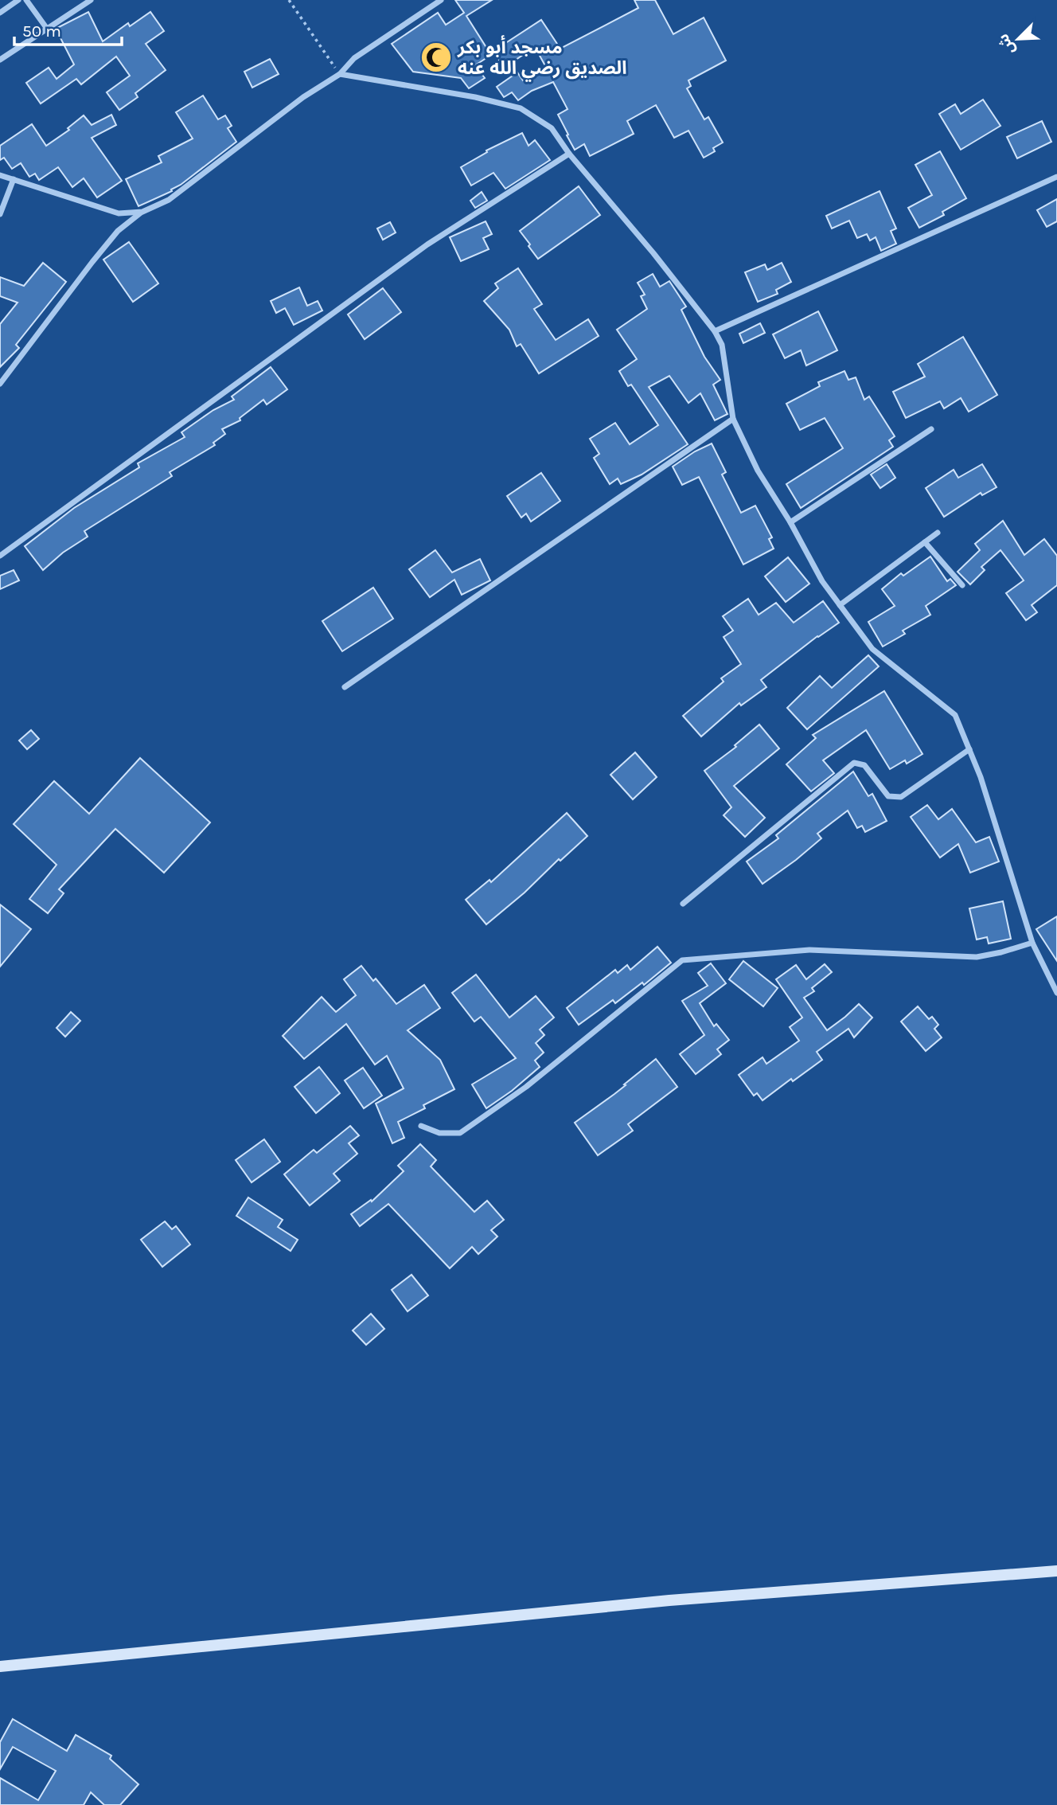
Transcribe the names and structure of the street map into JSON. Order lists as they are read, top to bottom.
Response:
{
  "places": {
    "mosque": ["مسجد أبو بكر الصديق رضي الله عنه"]
  },
  "scale_bar": "50 m",
  "north": "bottom left"
}
